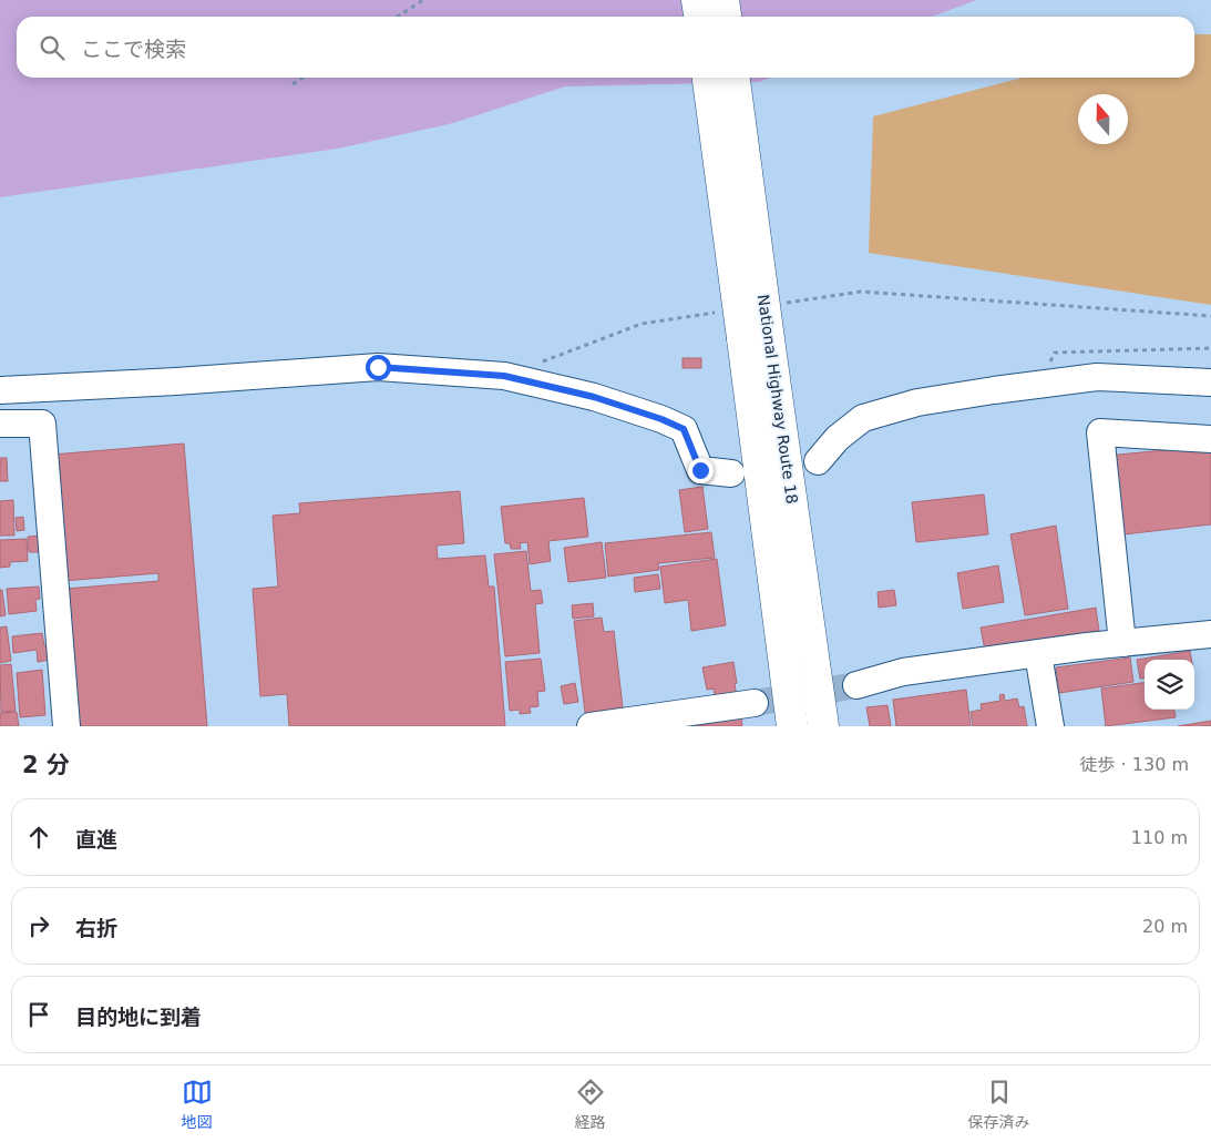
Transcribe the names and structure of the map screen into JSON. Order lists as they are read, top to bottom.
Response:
{
  "streets": {
    "highway": ["National Highway Route 18"]
  },
  "north": "top",
  "page": {
    "search": "ここで検索",
    "heading": ["2 分", "徒歩 · 130 m"],
    "list": [
      ["直進", "110 m"],
      ["右折", "20 m"],
      "目的地に到着"
    ],
    "nav": ["地図", "経路", "保存済み"]
  }
}
